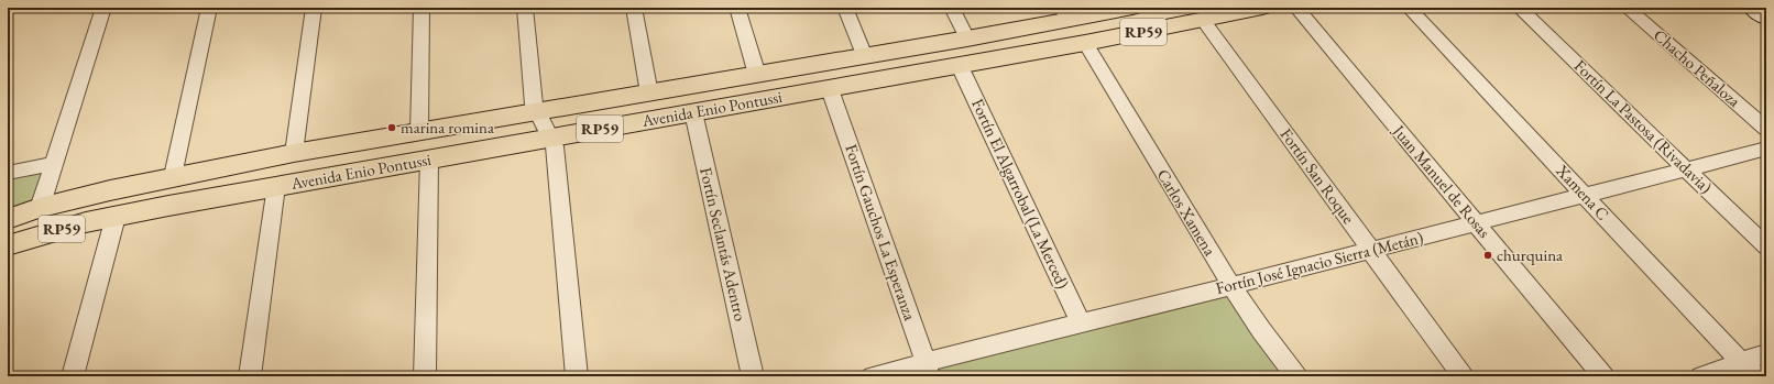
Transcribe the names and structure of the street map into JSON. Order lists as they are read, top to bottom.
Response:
{
  "streets": {
    "main road": ["RP59", "Avenida Enio Pontussi"],
    "street": [
      "Chacho Peñaloza",
      "Fortín La Pastosa (Rivadavia)",
      "Fortín San Roque",
      "Juan Manuel de Rosas",
      "Xamena C",
      "Fortín El Algarrobal (La Merced)",
      "Carlos Xamena",
      "Fortín Gauchos La Esperanza",
      "Fortín Seclantás Adentro",
      "Fortín José Ignacio Sierra (Metán)"
    ]
  },
  "crossings": [
    ["Avenida Enio Pontussi", "Fortín San Roque"],
    ["Avenida Enio Pontussi", "Fortín El Algarrobal (La Merced)"],
    ["Avenida Enio Pontussi", "Carlos Xamena"],
    ["Avenida Enio Pontussi", "Fortín Gauchos La Esperanza"],
    ["Avenida Enio Pontussi", "Fortín Seclantás Adentro"],
    ["Fortín La Pastosa (Rivadavia)", "Fortín José Ignacio Sierra (Metán)"],
    ["Fortín San Roque", "Fortín José Ignacio Sierra (Metán)"],
    ["Juan Manuel de Rosas", "Fortín José Ignacio Sierra (Metán)"],
    ["Xamena C", "Fortín José Ignacio Sierra (Metán)"],
    ["Fortín El Algarrobal (La Merced)", "Fortín José Ignacio Sierra (Metán)"],
    ["Carlos Xamena", "Fortín José Ignacio Sierra (Metán)"],
    ["Fortín Gauchos La Esperanza", "Fortín José Ignacio Sierra (Metán)"]
  ],
  "places": ["marina romina", "churquina"]
}
